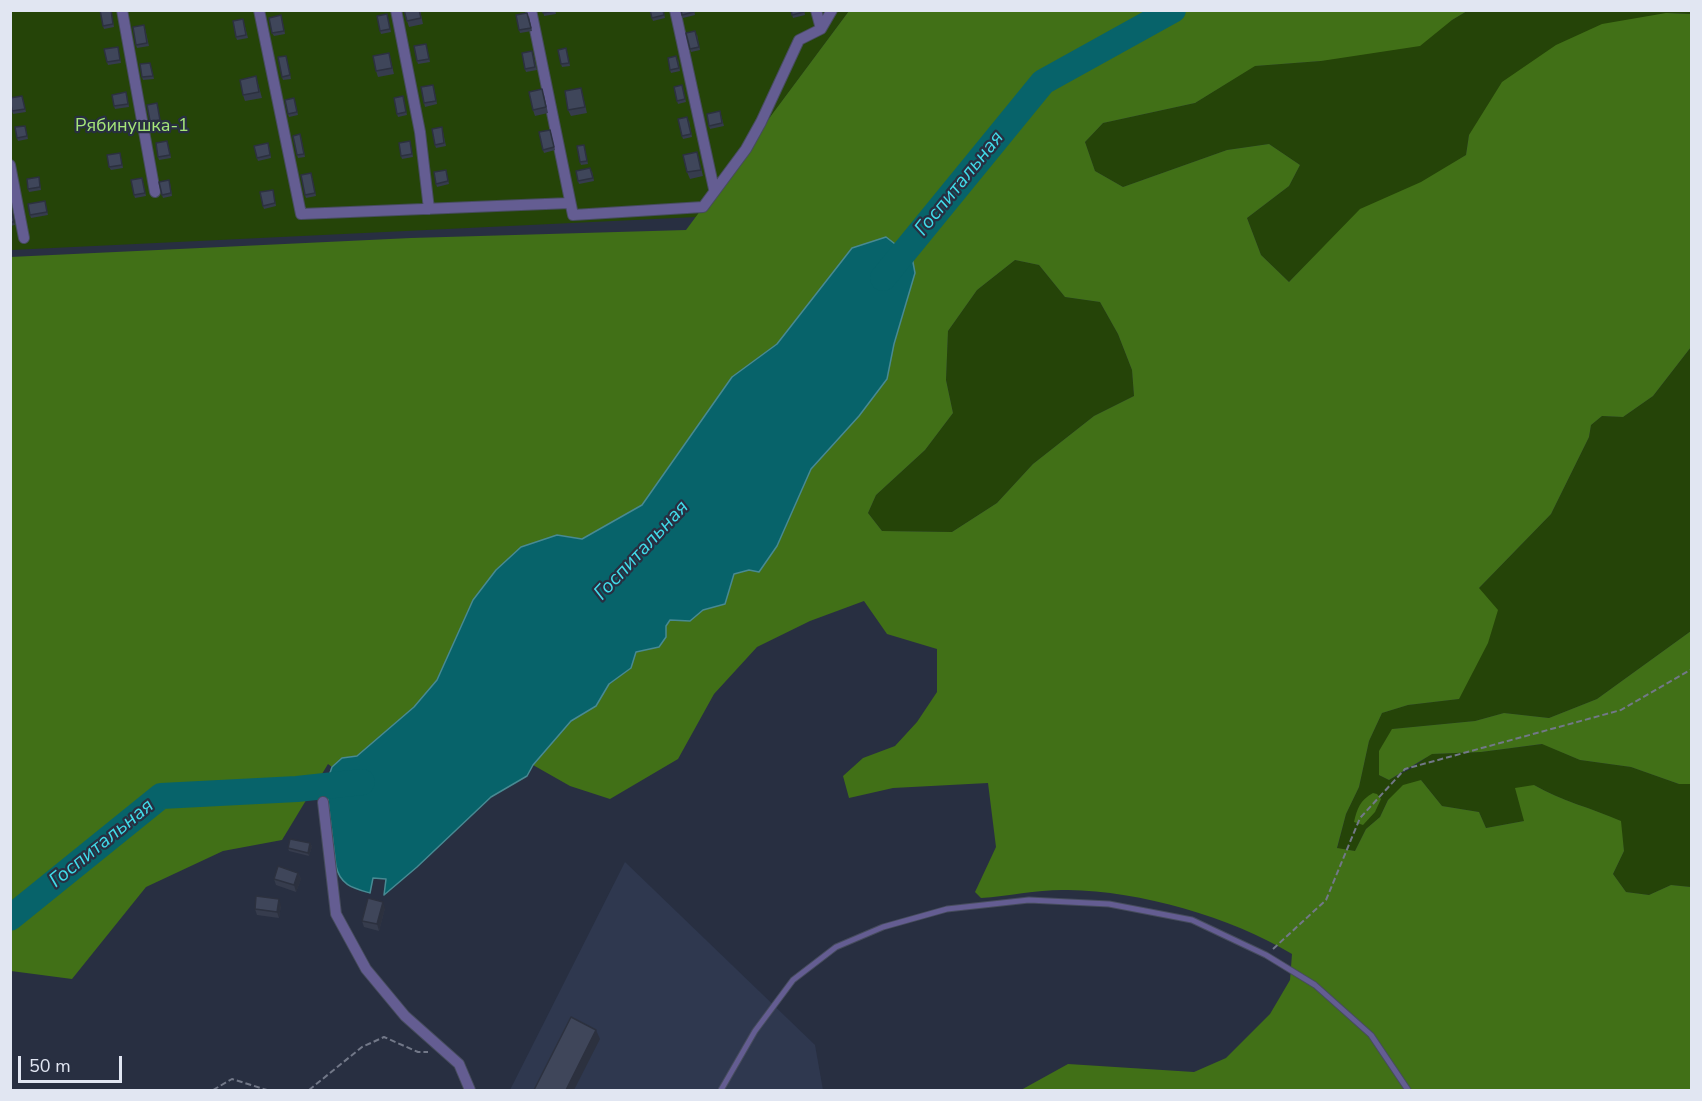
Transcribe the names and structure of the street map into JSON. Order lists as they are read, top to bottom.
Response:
{
  "water": ["Госпитальная"],
  "parks": ["Рябинушка-1"],
  "scale_bar": "50 m"
}
